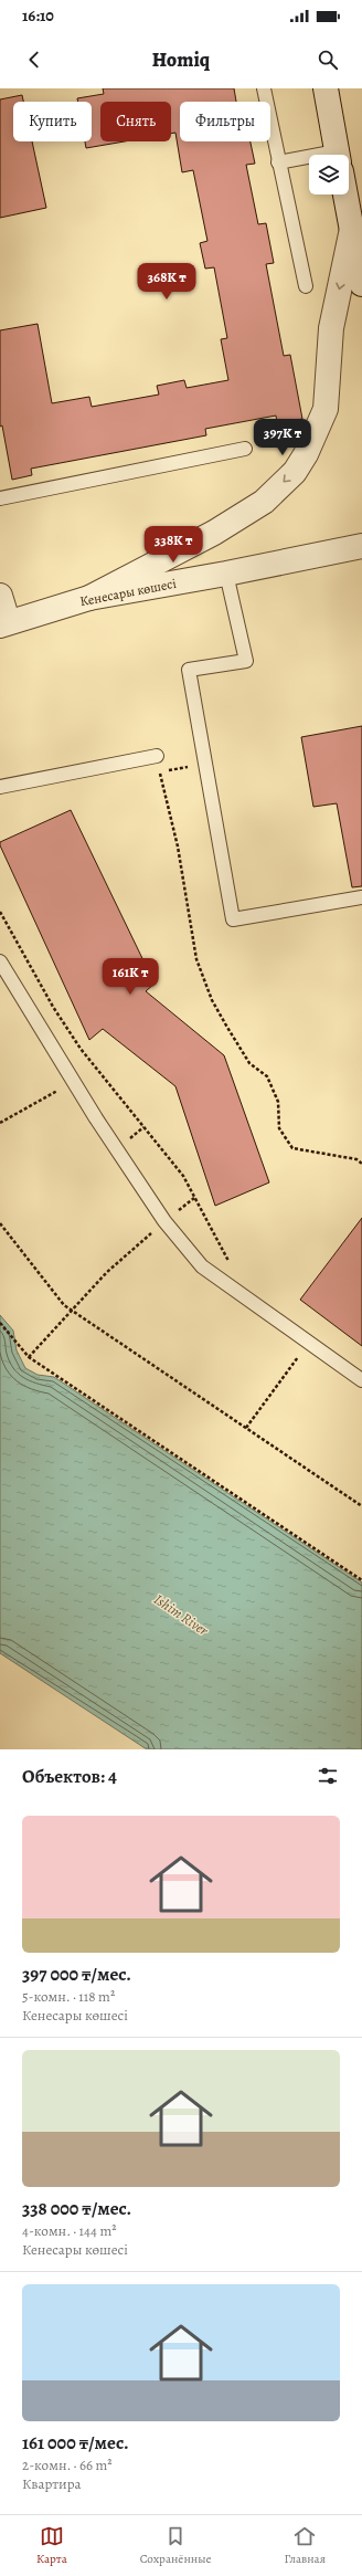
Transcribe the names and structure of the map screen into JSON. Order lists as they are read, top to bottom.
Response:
{
  "streets": {
    "street": ["Кенесары көшесі"]
  },
  "water": ["Ishim River"],
  "page": {
    "status": "16:10",
    "header": "Homiq",
    "chip": ["Купить", "Снять", "Фильтры"],
    "price": [
      "368K ₸",
      "397K ₸",
      "338K ₸",
      "161K ₸"
    ],
    "heading": "Объектов: 4",
    "list": [
      {
        "name": "397 000 ₸/мес.",
        "note": "5-комн. · 118 m² · Кенесары көшесі"
      },
      {
        "name": "338 000 ₸/мес.",
        "note": "4-комн. · 144 m² · Кенесары көшесі"
      },
      {
        "name": "161 000 ₸/мес.",
        "note": "2-комн. · 66 m² · Квартира"
      }
    ],
    "tabs": ["Карта", "Сохранённые", "Главная"]
  }
}
